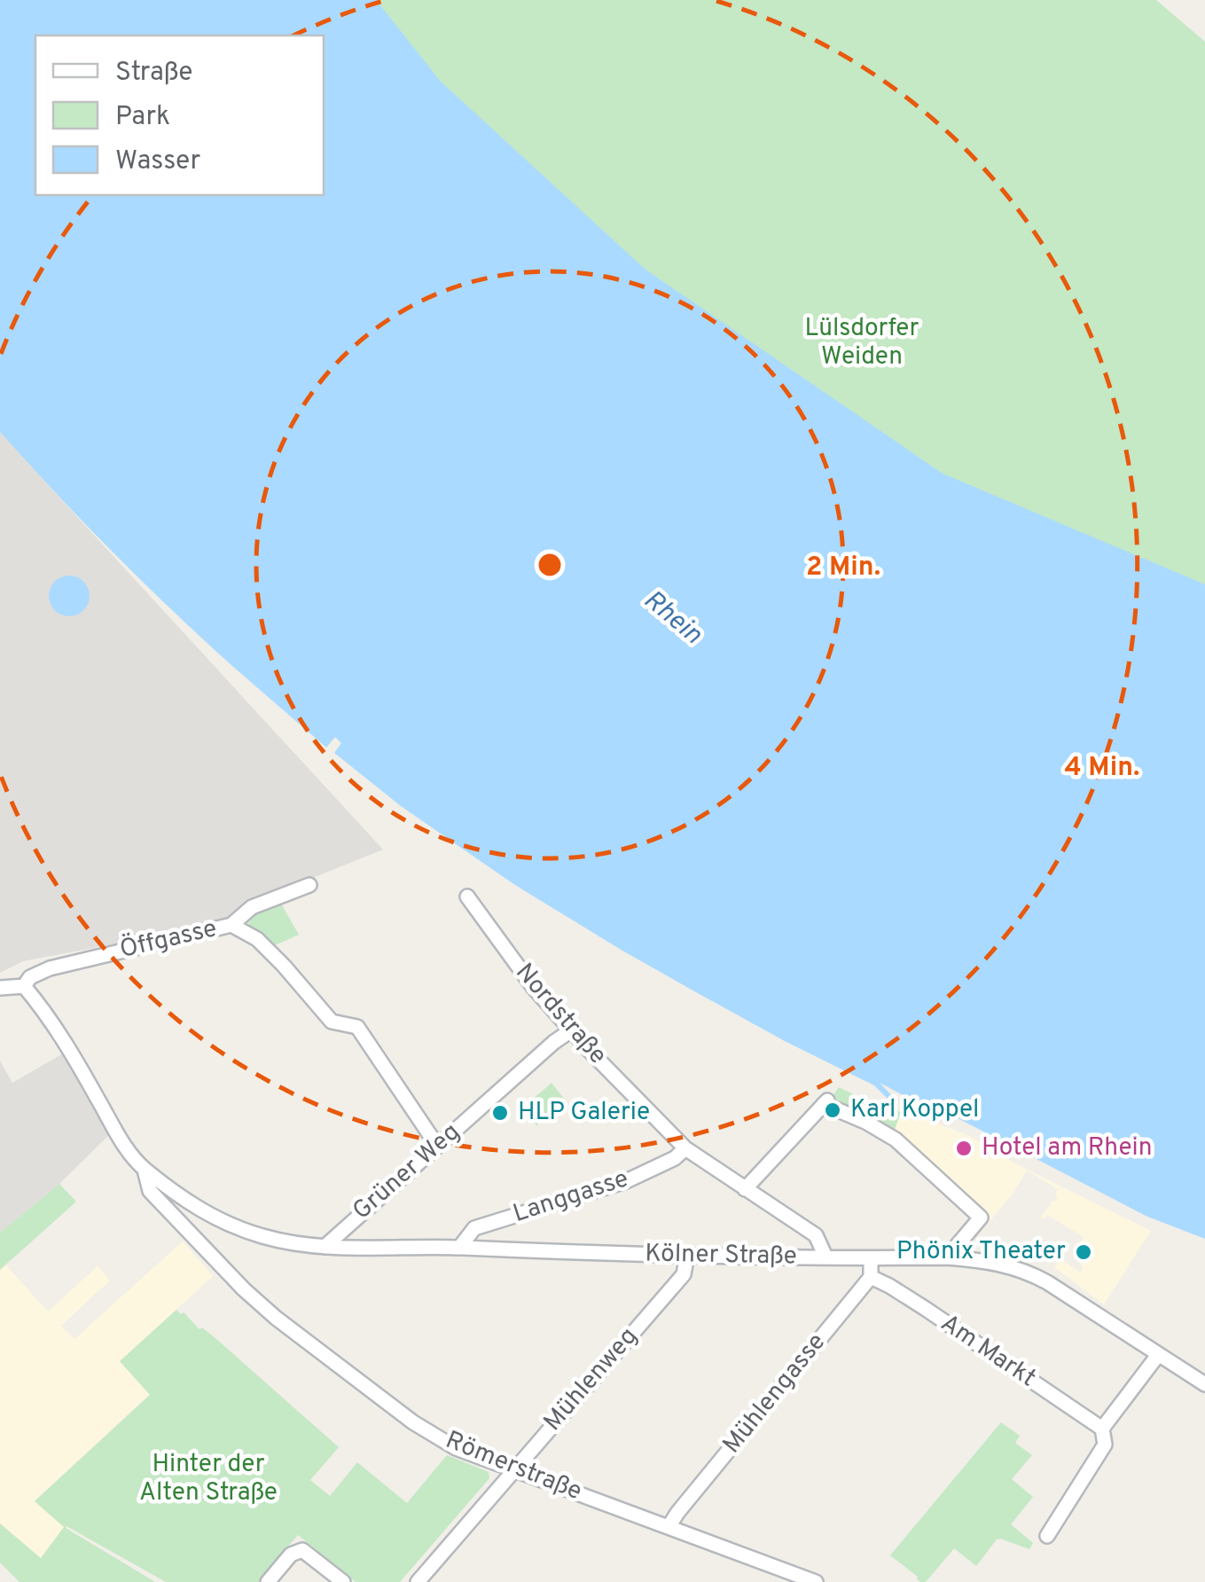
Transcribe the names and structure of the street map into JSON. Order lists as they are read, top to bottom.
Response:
{
  "streets": {
    "street": [
      "Öffgasse",
      "Nordstraße",
      "Grüner Weg",
      "Langgasse",
      "Kölner Straße",
      "Am Markt",
      "Mühlenweg",
      "Mühlengasse",
      "Römerstraße"
    ]
  },
  "crossings": [
    ["Öffgasse", "Kölner Straße"],
    ["Nordstraße", "Grüner Weg"],
    ["Nordstraße", "Langgasse"],
    ["Nordstraße", "Kölner Straße"],
    ["Grüner Weg", "Kölner Straße"],
    ["Langgasse", "Kölner Straße"],
    ["Kölner Straße", "Mühlenweg"],
    ["Kölner Straße", "Römerstraße"],
    ["Am Markt", "Mühlengasse"],
    ["Mühlenweg", "Römerstraße"],
    ["Mühlengasse", "Römerstraße"]
  ],
  "water": ["Rhein"],
  "parks": ["Lülsdorfer Weiden", "Hinter der Alten Straße"],
  "places": [
    "Karl Koppel",
    "HLP Galerie",
    "Hotel am Rhein",
    "Phönix Theater"
  ],
  "legend": ["Straße", "Park", "Wasser"],
  "rings": ["2 Min.", "4 Min."]
}
